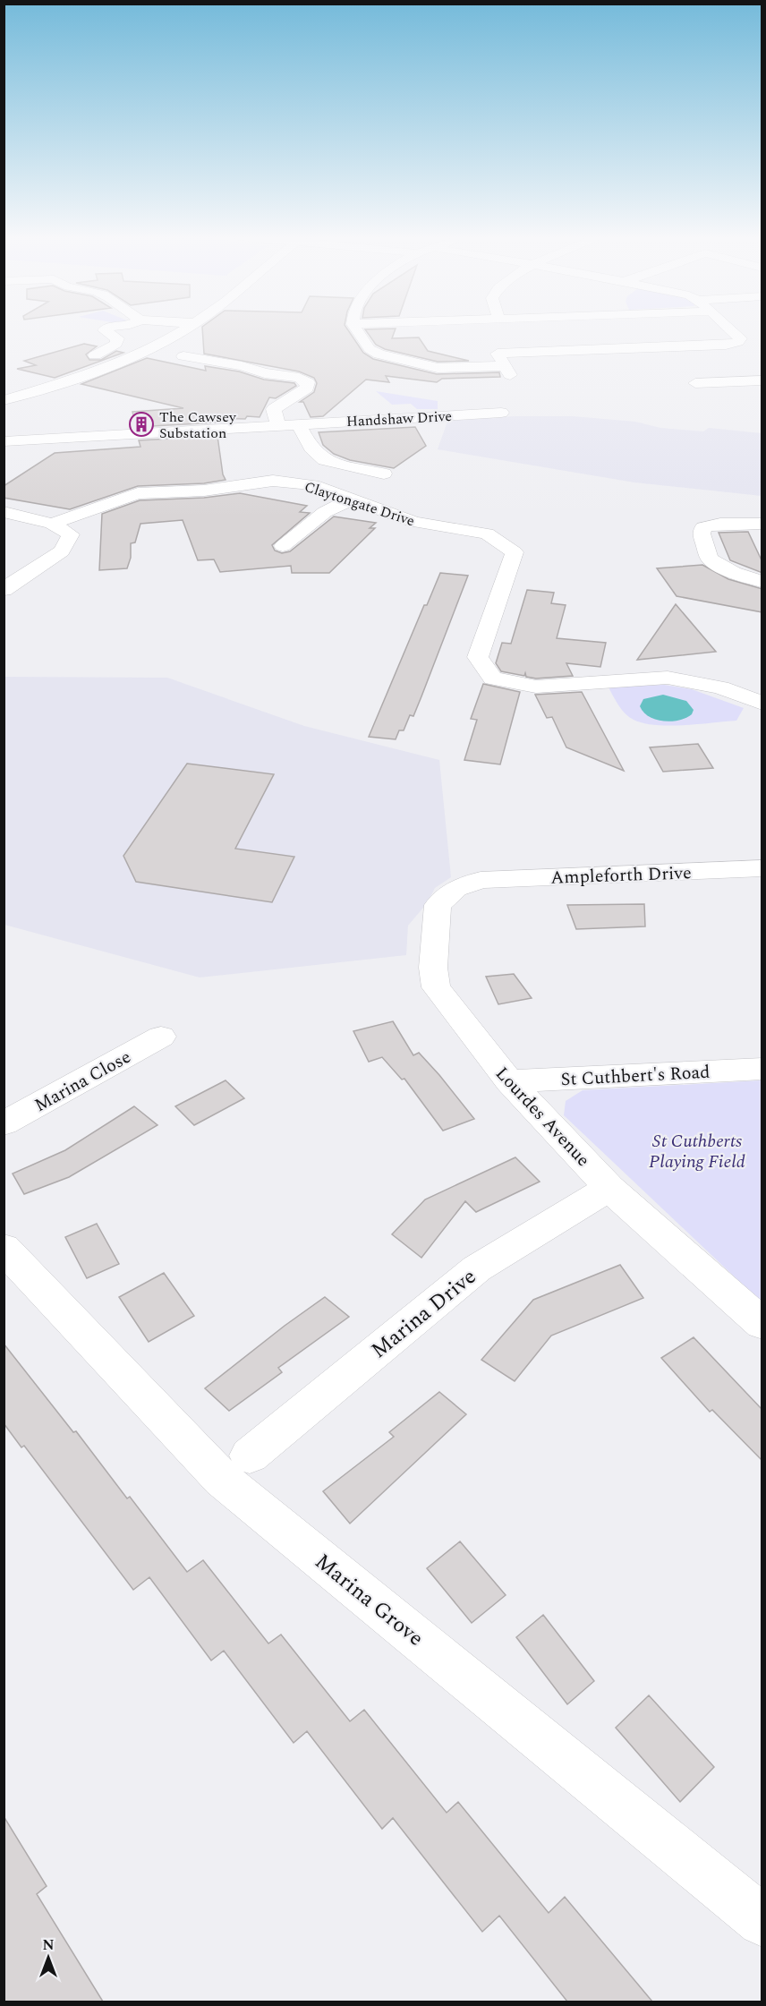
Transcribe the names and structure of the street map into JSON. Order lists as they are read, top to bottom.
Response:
{
  "streets": {
    "street": [
      "Handshaw Drive",
      "Claytongate Drive",
      "Ampleforth Drive",
      "St Cuthbert's Road",
      "Marina Close",
      "Lourdes Avenue",
      "Marina Drive",
      "Marina Grove"
    ]
  },
  "crossings": [
    ["Ampleforth Drive", "Lourdes Avenue"],
    ["St Cuthbert's Road", "Lourdes Avenue"],
    ["Lourdes Avenue", "Marina Drive"]
  ],
  "parks": ["St Cuthberts Playing Field"],
  "places": {
    "building": ["The Cawsey Substation"]
  },
  "north": "top"
}
